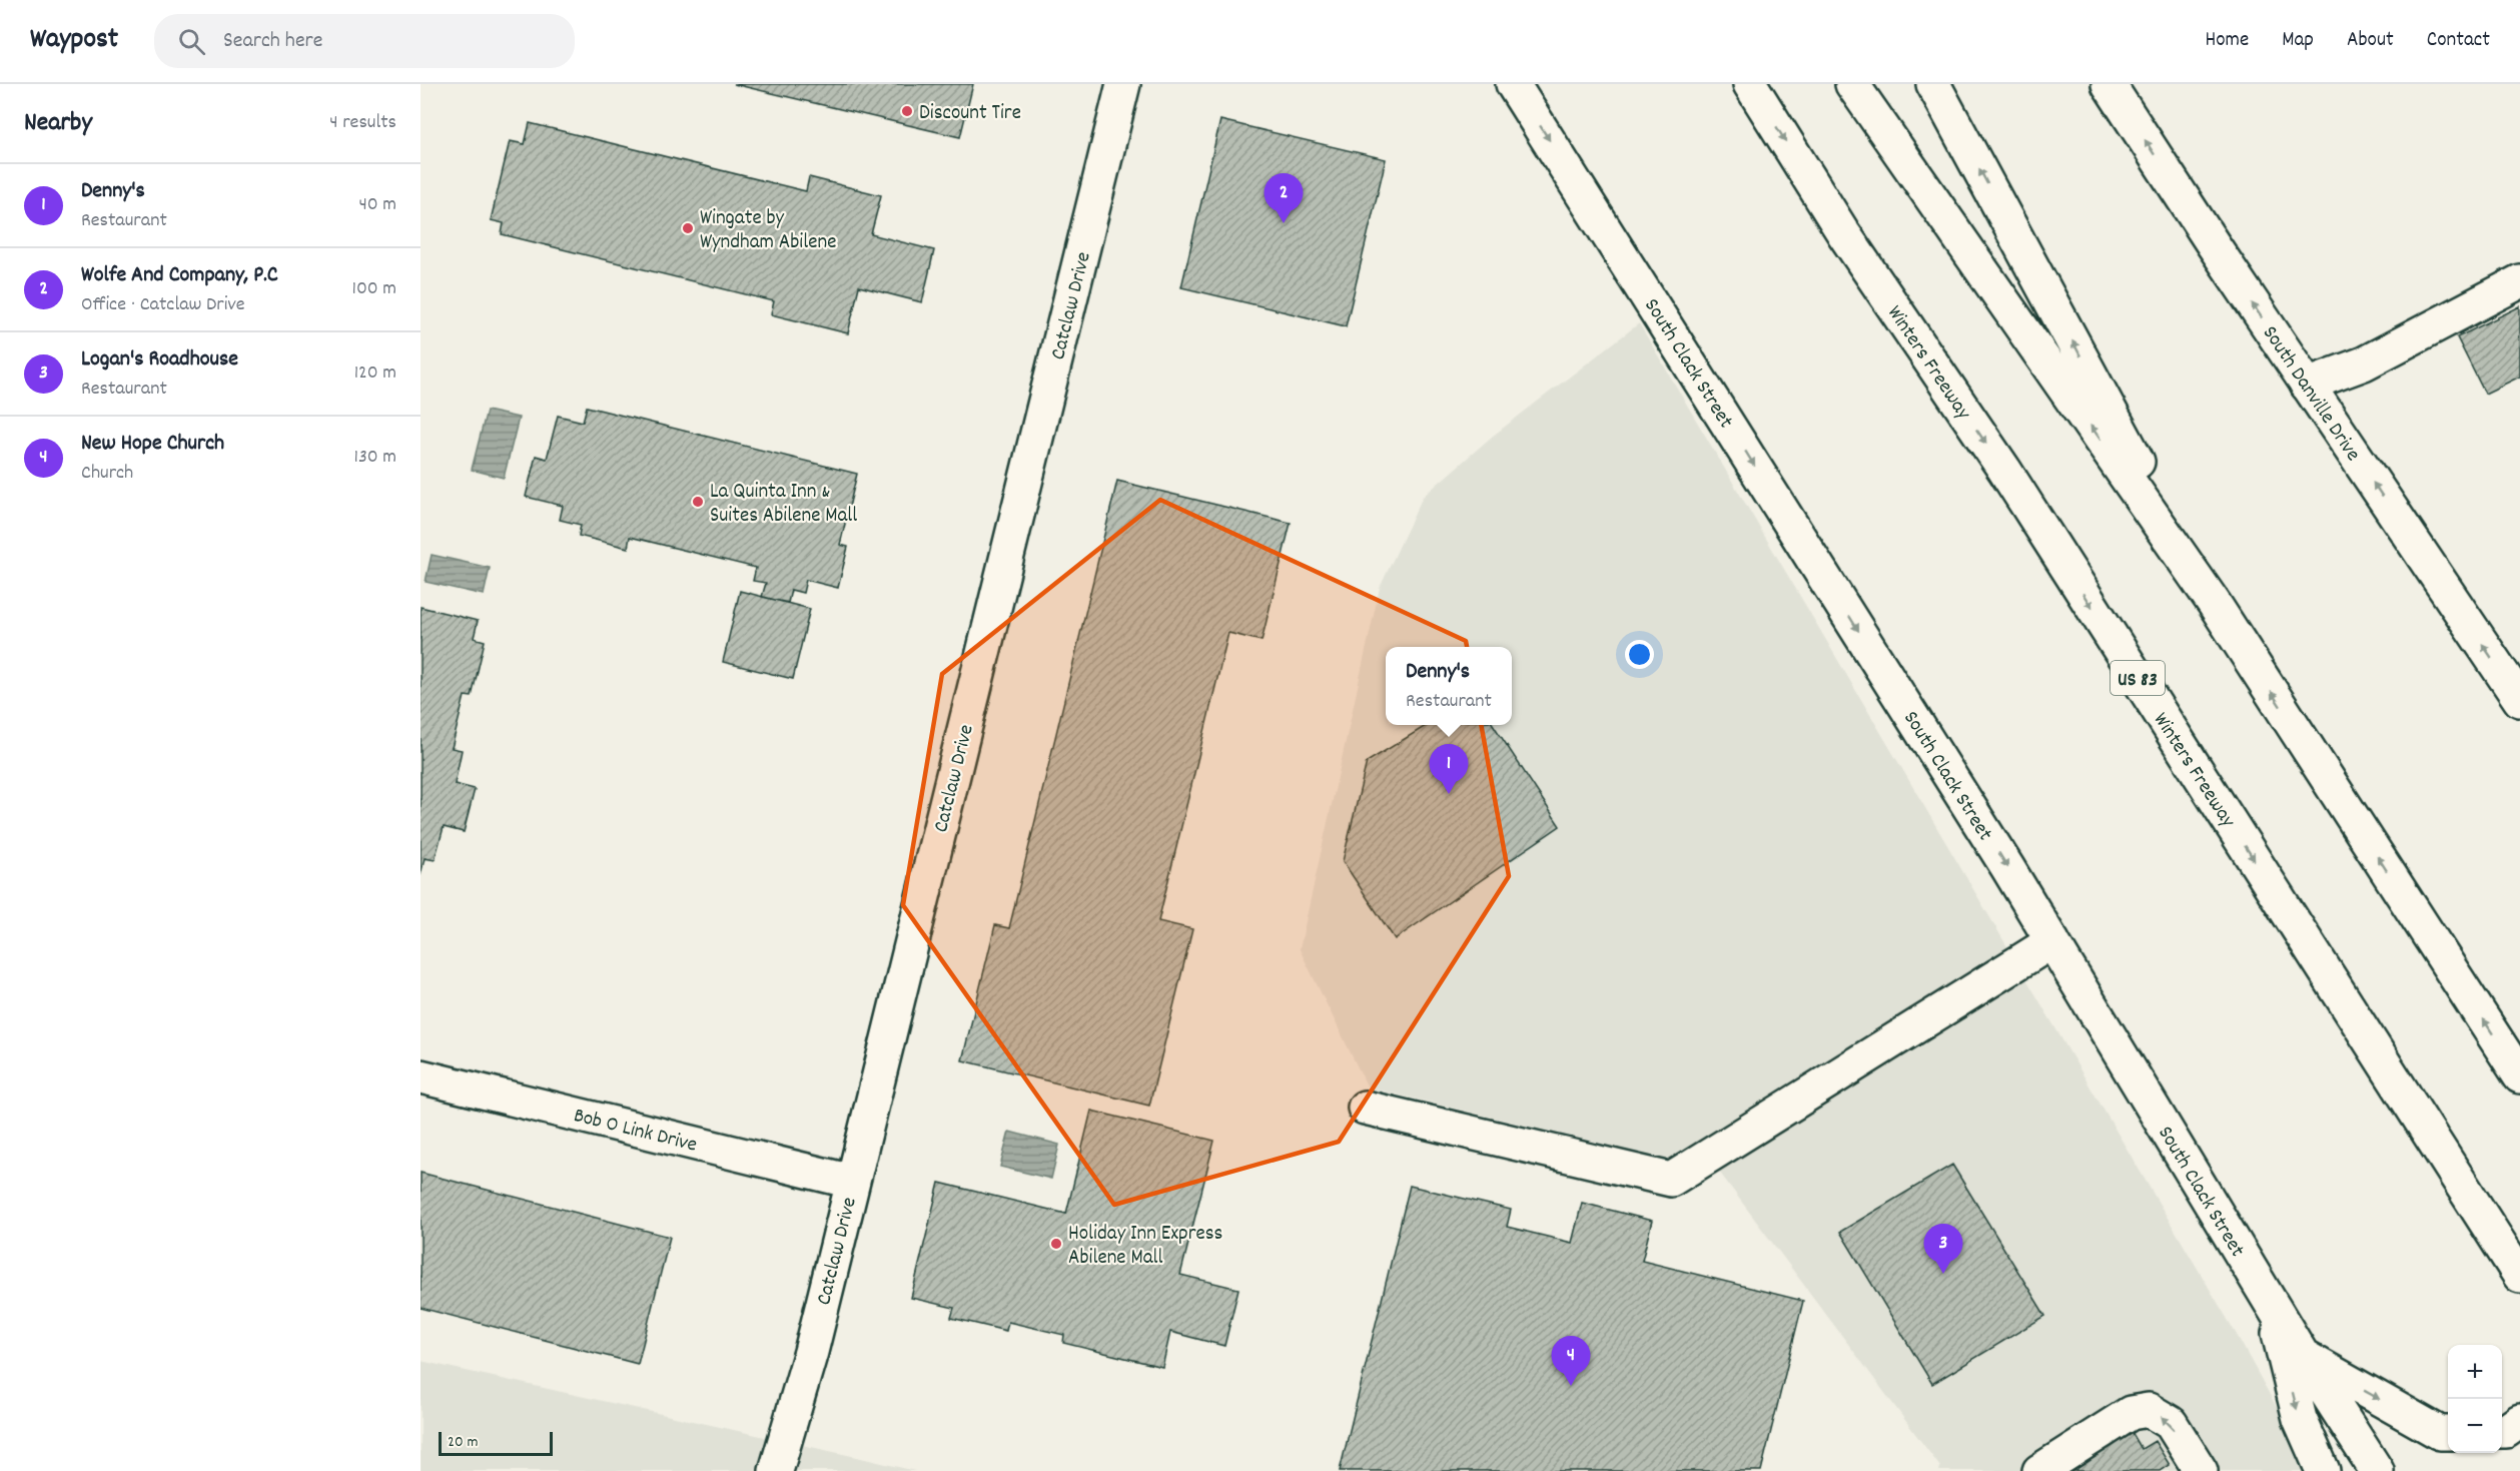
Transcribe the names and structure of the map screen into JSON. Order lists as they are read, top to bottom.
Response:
{
  "streets": {
    "main road": [
      "Catclaw Drive",
      "Winters Freeway",
      "South Clack Street",
      "South Danville Drive",
      "US 83",
      "Bob O Link Drive"
    ]
  },
  "crossings": [
    ["Catclaw Drive", "Bob O Link Drive"]
  ],
  "one_way": ["South Clack Street"],
  "places": [
    "Discount Tire",
    "Wingate by Wyndham Abilene",
    "La Quinta Inn & Suites Abilene Mall",
    "Holiday Inn Express Abilene Mall"
  ],
  "scale_bar": "20 m",
  "page": {
    "header": "Waypost",
    "search": "Search here",
    "nav": [
      "Home",
      "Map",
      "About",
      "Contact"
    ],
    "heading": ["Nearby", "4 results"],
    "list": [
      {
        "mark": "1",
        "name": "Denny's",
        "note": "Restaurant",
        "value": "40 m"
      },
      {
        "mark": "2",
        "name": "Wolfe And Company, P.C",
        "note": "Office · Catclaw Drive",
        "value": "100 m"
      },
      {
        "mark": "3",
        "name": "Logan's Roadhouse",
        "note": "Restaurant",
        "value": "120 m"
      },
      {
        "mark": "4",
        "name": "New Hope Church",
        "note": "Church",
        "value": "130 m"
      }
    ],
    "pins": [
      "2",
      "1",
      "3",
      "4"
    ],
    "popup": ["Denny's", "Restaurant"],
    "map_buttons": ["+", "−"],
    "scale": "20 m"
  }
}
